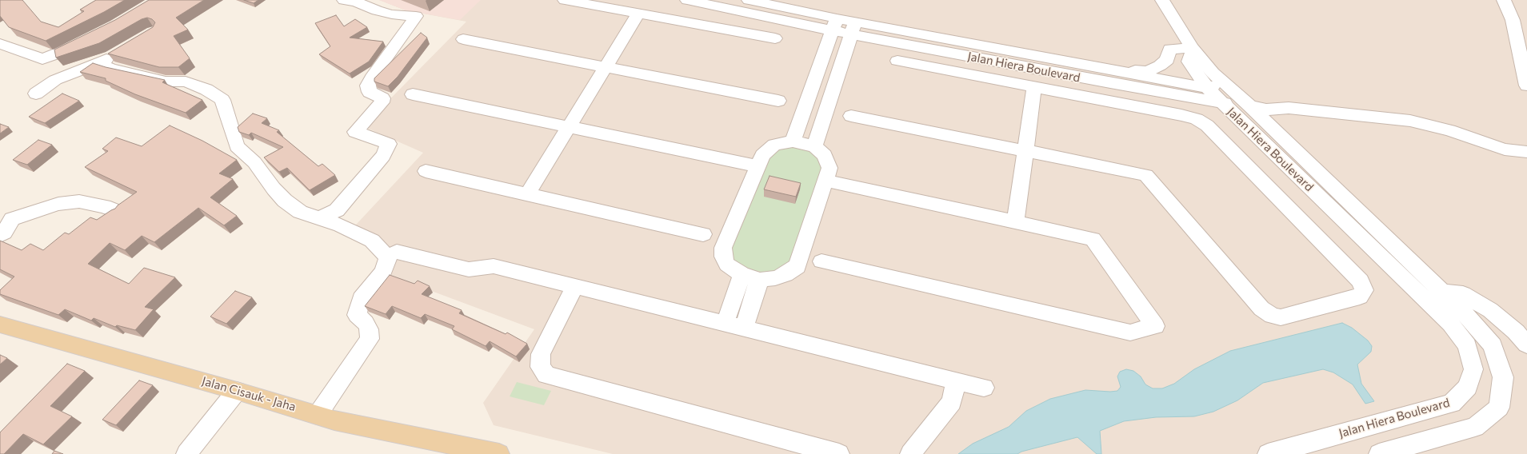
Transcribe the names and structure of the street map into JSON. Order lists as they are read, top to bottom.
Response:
{
  "streets": {
    "main road": ["Jalan Cisauk - Jaha"],
    "street": ["Jalan Hiera Boulevard"]
  }
}
